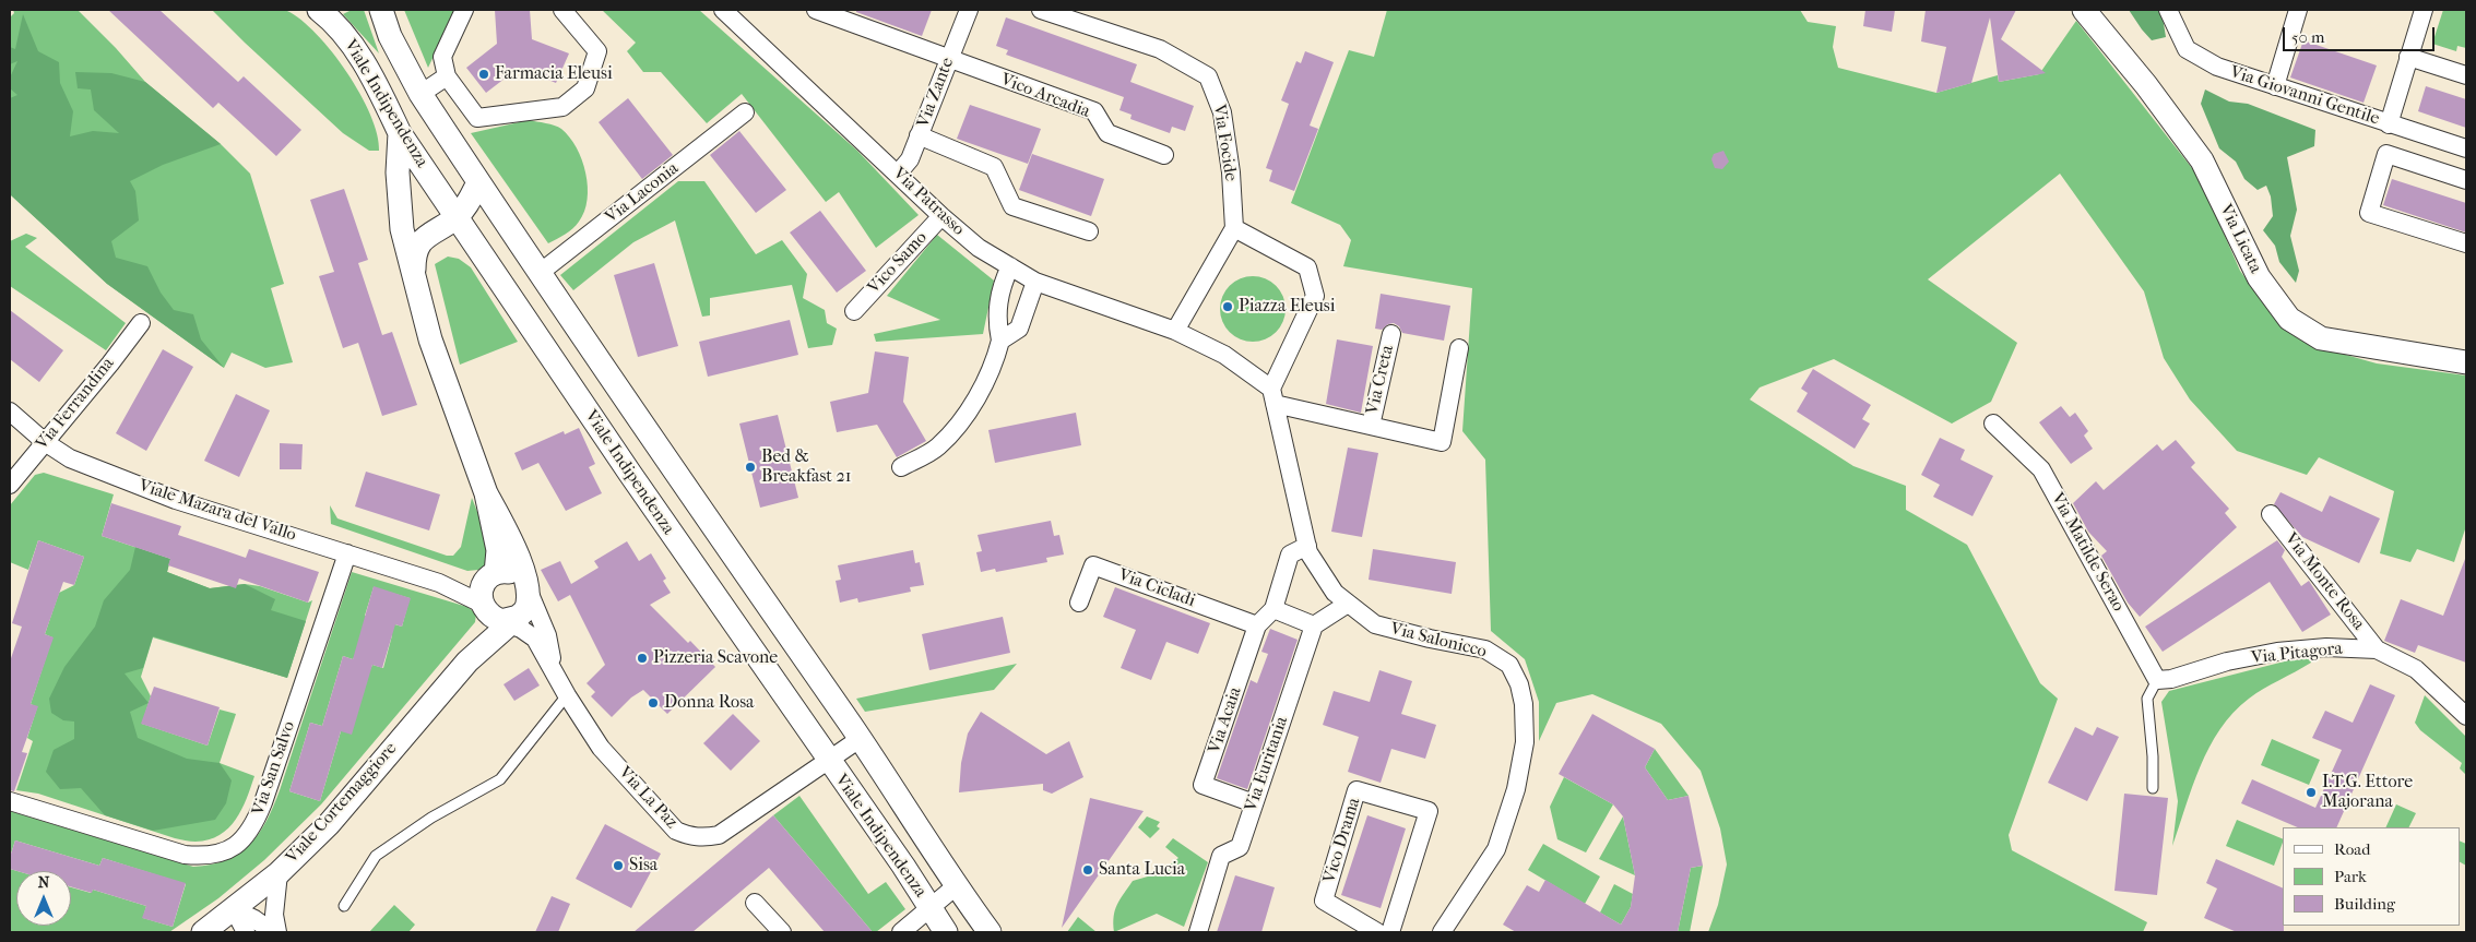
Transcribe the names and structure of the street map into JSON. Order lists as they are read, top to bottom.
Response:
{
  "streets": {
    "street": [
      "Via Zante",
      "Vico Arcadia",
      "Via Giovanni Gentile",
      "Viale Indipendenza",
      "Via Focide",
      "Via Laconia",
      "Via Patrasso",
      "Via Licata",
      "Vico Samo",
      "Via Creta",
      "Via Ferrandina",
      "Viale Mazara del Vallo",
      "Via Matilde Serao",
      "Via Monte Rosa",
      "Via Cicladi",
      "Via Salonicco",
      "Via Pitagora",
      "Via Acaia",
      "Via Euritania",
      "Via San Salvo",
      "Via La Paz",
      "Viale Cortemaggiore",
      "Vico Drama"
    ]
  },
  "crossings": [
    ["Via Zante", "Vico Arcadia"],
    ["Via Zante", "Via Patrasso"],
    ["Viale Indipendenza", "Via Laconia"],
    ["Viale Indipendenza", "Via La Paz"],
    ["Via Patrasso", "Vico Samo"],
    ["Via Ferrandina", "Viale Mazara del Vallo"],
    ["Viale Mazara del Vallo", "Via San Salvo"],
    ["Via Matilde Serao", "Via Pitagora"],
    ["Via Monte Rosa", "Via Pitagora"],
    ["Via Cicladi", "Via Acaia"],
    ["Via Salonicco", "Via Acaia"],
    ["Via Acaia", "Via Euritania"]
  ],
  "places": [
    "Farmacia Eleusi",
    "Piazza Eleusi",
    "Bed & Breakfast 21",
    "Pizzeria Scavone",
    "Donna Rosa",
    "I.T.G. Ettore Majorana",
    "Sisa",
    "Santa Lucia"
  ],
  "legend": ["Road", "Park", "Building"],
  "scale_bar": "50 m",
  "north": "top"
}
